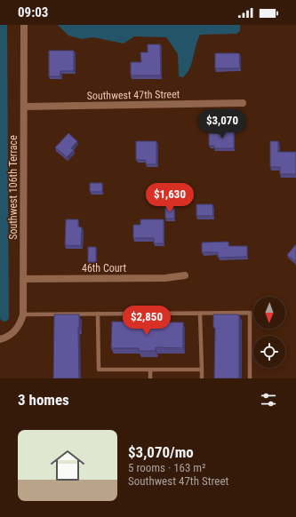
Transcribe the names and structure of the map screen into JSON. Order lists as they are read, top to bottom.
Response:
{
  "streets": {
    "street": ["Southwest 47th Street", "Southwest 106th Terrace", "46th Court"]
  },
  "crossings": [
    ["Southwest 47th Street", "Southwest 106th Terrace"],
    ["Southwest 106th Terrace", "46th Court"]
  ],
  "north": "bottom",
  "page": {
    "status": "09:03",
    "price": ["$3,070", "$1,630", "$2,850"],
    "heading": "3 homes",
    "list": [
      {
        "name": "$3,070/mo",
        "note": "5 rooms · 163 m² · Southwest 47th Street"
      }
    ]
  }
}
